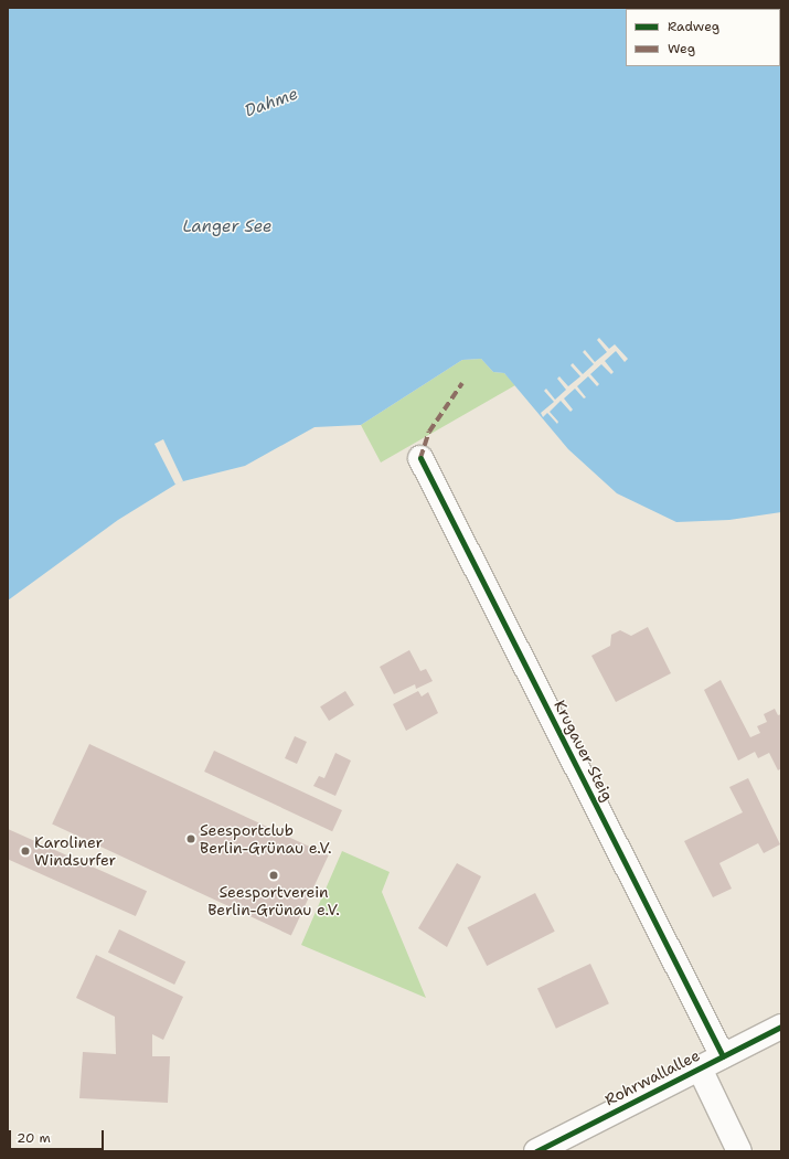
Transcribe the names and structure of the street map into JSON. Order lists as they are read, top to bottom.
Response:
{
  "streets": {
    "street": ["Krugauer Steig", "Rohrwallallee"]
  },
  "crossings": [
    ["Krugauer Steig", "Rohrwallallee"]
  ],
  "water": ["Dahme", "Langer See"],
  "places": ["Seesportclub Berlin-Grünau e.V.", "Karoliner Windsurfer", "Seesportverein Berlin-Grünau e.V."],
  "legend": ["Radweg", "Weg"],
  "scale_bar": "20 m"
}
